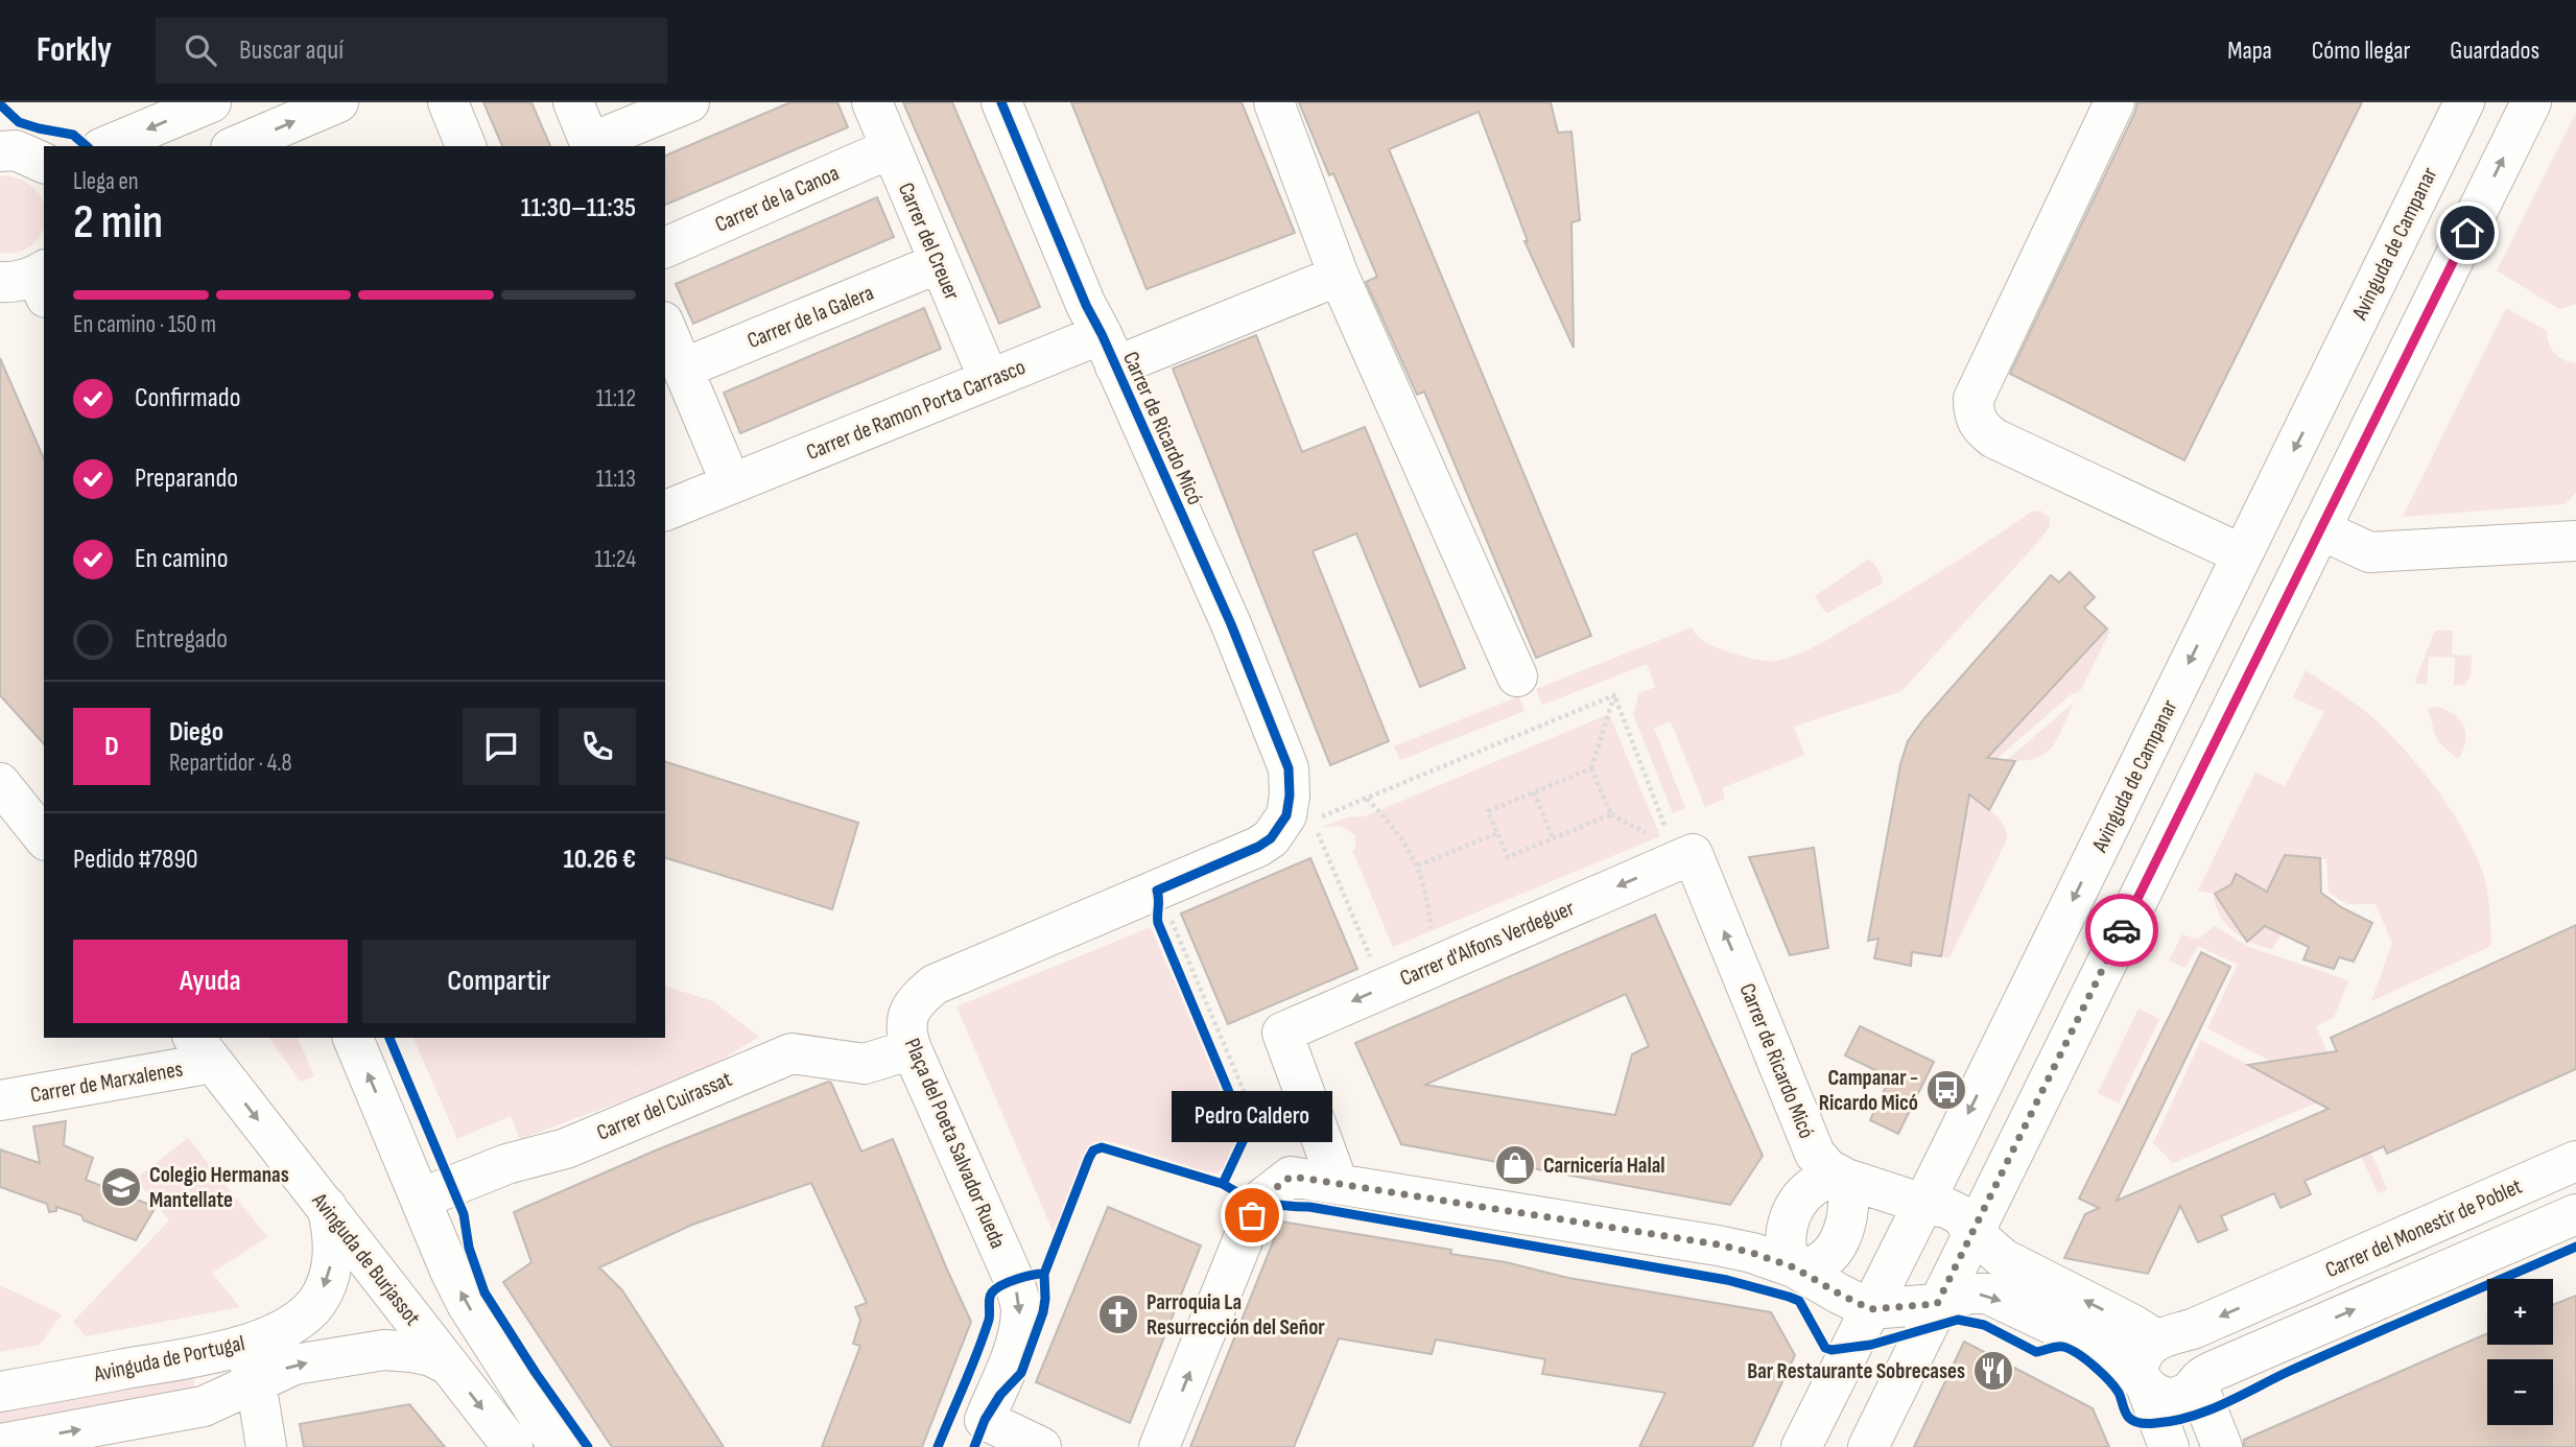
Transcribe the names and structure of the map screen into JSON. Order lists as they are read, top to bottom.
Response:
{
  "streets": {
    "street": [
      "Carrer de la Canoa",
      "Carrer del Creuer",
      "Avinguda de Campanar",
      "Carrer de la Galera",
      "Carrer de Ramon Porta Carrasco",
      "Carrer de Ricardo Micó",
      "Carrer d'Alfons Verdeguer",
      "Carrer de Marxalenes",
      "Carrer del Cuirassat",
      "Plaça del Poeta Salvador Rueda",
      "Carrer del Monestir de Poblet",
      "Avinguda de Burjassot",
      "Avinguda de Portugal"
    ]
  },
  "crossings": [
    ["Carrer de la Canoa", "Carrer del Creuer"],
    ["Carrer del Creuer", "Carrer de la Galera"],
    ["Carrer del Creuer", "Carrer de Ramon Porta Carrasco"],
    ["Avinguda de Campanar", "Carrer de Ricardo Micó"],
    ["Carrer de Ramon Porta Carrasco", "Carrer de Ricardo Micó"],
    ["Carrer de Ricardo Micó", "Carrer d'Alfons Verdeguer"],
    ["Carrer de Ricardo Micó", "Plaça del Poeta Salvador Rueda"],
    ["Carrer de Ricardo Micó", "Carrer del Monestir de Poblet"],
    ["Carrer de Marxalenes", "Avinguda de Burjassot"],
    ["Carrer del Cuirassat", "Plaça del Poeta Salvador Rueda"],
    ["Avinguda de Burjassot", "Avinguda de Portugal"]
  ],
  "one_way": ["Carrer de Ricardo Micó", "Carrer d'Alfons Verdeguer", "Plaça del Poeta Salvador Rueda"],
  "places": {
    "bus stop": ["Campanar - Ricardo Micó"],
    "shop": ["Carnicería Halal"],
    "school or university": ["Colegio Hermanas Mantellate"],
    "other": ["Pedro Caldero"],
    "church": ["Parroquia La Resurrección del Señor"],
    "restaurant": ["Bar Restaurante Sobrecases"]
  },
  "page": {
    "header": "Forkly",
    "search": "Buscar aquí",
    "nav": ["Mapa", "Cómo llegar", "Guardados"],
    "heading": ["2 min", "Llega en", "11:30–11:35"],
    "panel": [
      "Diego",
      "Repartidor · 4.8",
      "Pedido #7890",
      "10.26 €"
    ],
    "bar": "En camino · 150 m",
    "list": [
      ["Confirmado", "11:12"],
      ["Preparando", "11:13"],
      ["En camino", "11:24"],
      "Entregado"
    ],
    "round": "D",
    "buttons": ["Ayuda", "Compartir"],
    "bubble": "Pedro Caldero",
    "map_buttons": ["+", "−"]
  }
}
